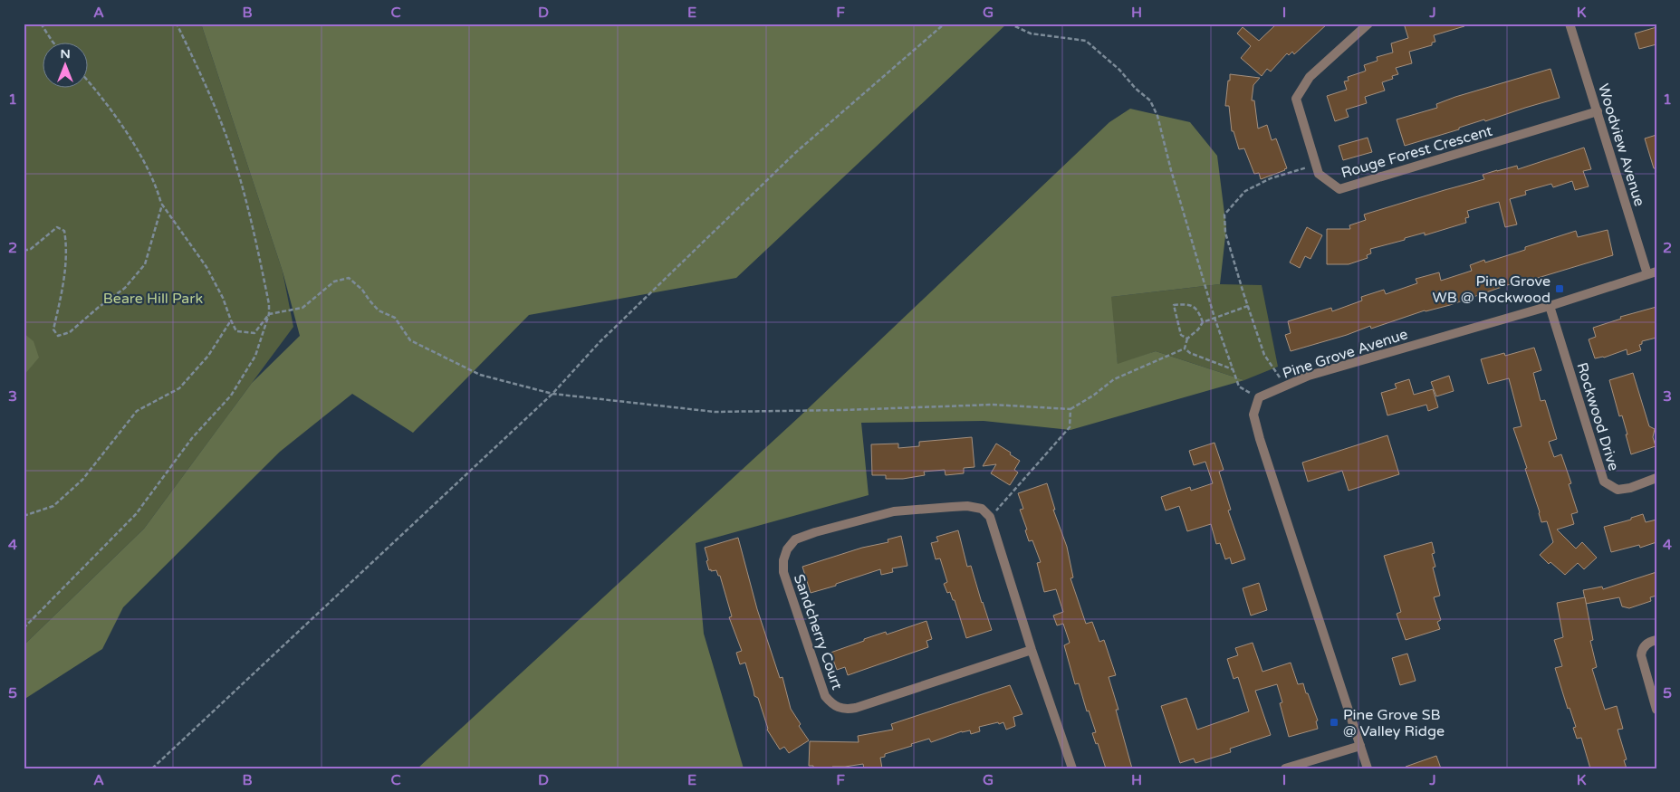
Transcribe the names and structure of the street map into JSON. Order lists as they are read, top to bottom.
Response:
{
  "streets": {
    "street": [
      "Woodview Avenue",
      "Rouge Forest Crescent",
      "Pine Grove Avenue",
      "Rockwood Drive",
      "Sandcherry Court"
    ]
  },
  "crossings": [
    ["Woodview Avenue", "Rouge Forest Crescent"],
    ["Woodview Avenue", "Pine Grove Avenue"],
    ["Pine Grove Avenue", "Rockwood Drive"]
  ],
  "parks": ["Beare Hill Park"],
  "places": {
    "transit": ["Pine Grove WB @ Rockwood", "Pine Grove SB @ Valley Ridge"]
  },
  "north": "top",
  "grid": {
    "columns": [
      "A",
      "B",
      "C",
      "D",
      "E",
      "F",
      "G",
      "H",
      "I",
      "J",
      "K"
    ],
    "rows": [
      "1",
      "2",
      "3",
      "4",
      "5"
    ]
  }
}
